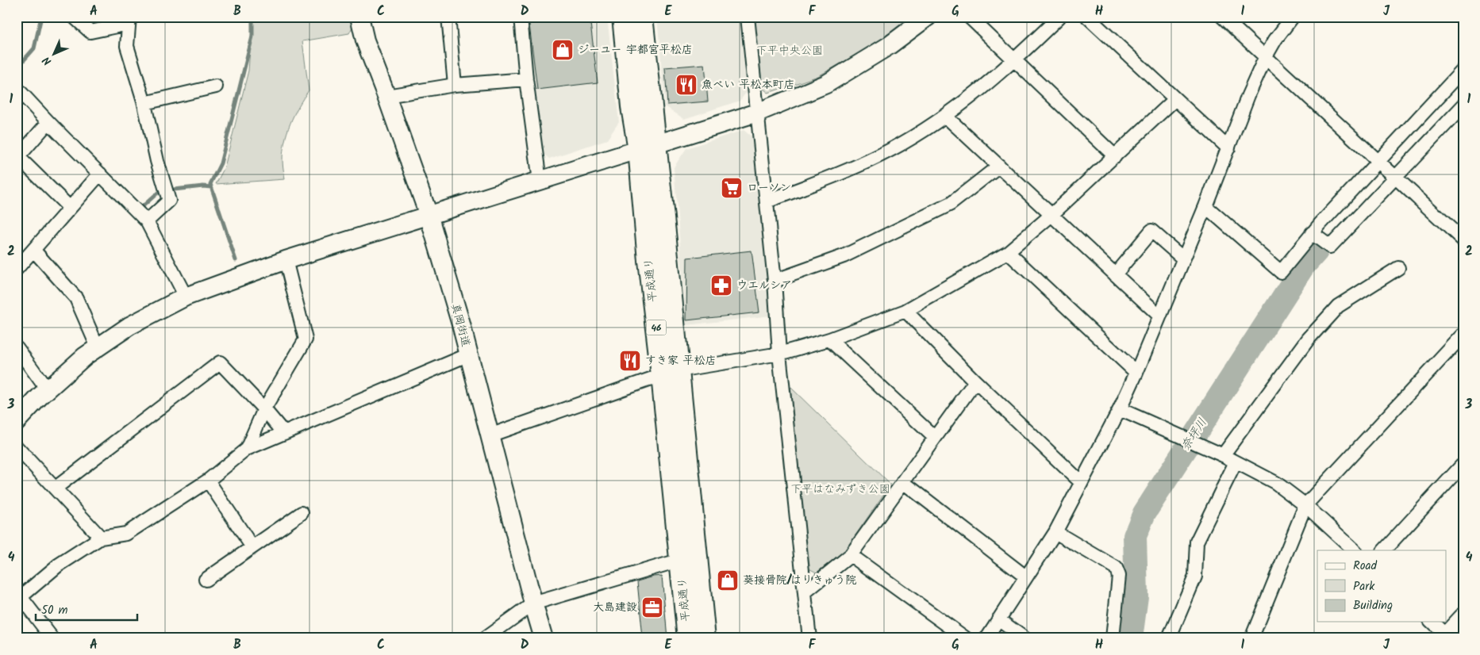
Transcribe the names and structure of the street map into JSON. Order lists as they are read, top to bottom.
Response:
{
  "streets": {
    "main road": ["平成通り", "46"],
    "street": ["真岡街道"]
  },
  "water": ["奈坪川"],
  "parks": ["下平中央公園", "下平はなみずき公園"],
  "places": {
    "shop": ["ジーユー 宇都宮平松店", "葵接骨院/はりきゅう院"],
    "restaurant": ["魚べい 平松本町店", "すき家 平松店"],
    "supermarket": ["ローソン"],
    "pharmacy": ["ウエルシア"],
    "office": ["大島建設"]
  },
  "legend": ["Road", "Park", "Building"],
  "scale_bar": "50 m",
  "north": "bottom left",
  "grid": {
    "columns": [
      "A",
      "B",
      "C",
      "D",
      "E",
      "F",
      "G",
      "H",
      "I",
      "J"
    ],
    "rows": [
      "1",
      "2",
      "3",
      "4"
    ]
  }
}
